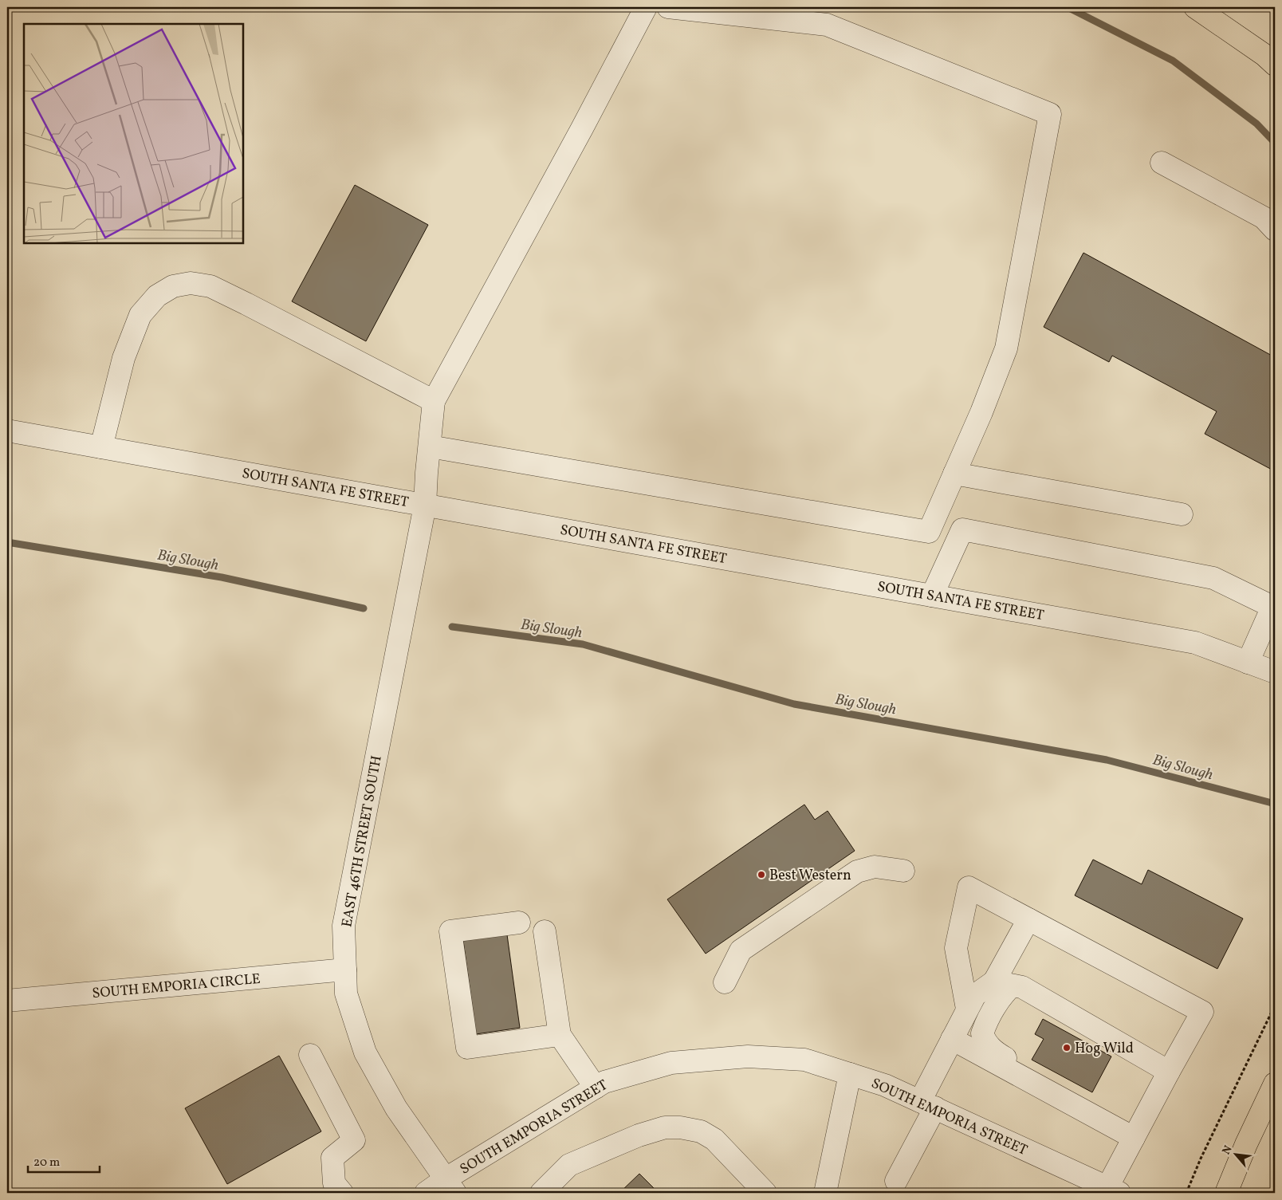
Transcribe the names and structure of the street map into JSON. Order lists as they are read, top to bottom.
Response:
{
  "streets": {
    "street": [
      "SOUTH SANTA FE STREET",
      "EAST 46TH STREET SOUTH",
      "SOUTH EMPORIA CIRCLE",
      "SOUTH EMPORIA STREET"
    ]
  },
  "crossings": [
    ["SOUTH SANTA FE STREET", "EAST 46TH STREET SOUTH"],
    ["EAST 46TH STREET SOUTH", "SOUTH EMPORIA CIRCLE"],
    ["EAST 46TH STREET SOUTH", "SOUTH EMPORIA STREET"]
  ],
  "water": ["Big Slough"],
  "places": ["Best Western", "Hog Wild"],
  "scale_bar": "20 m",
  "north": "top left"
}
